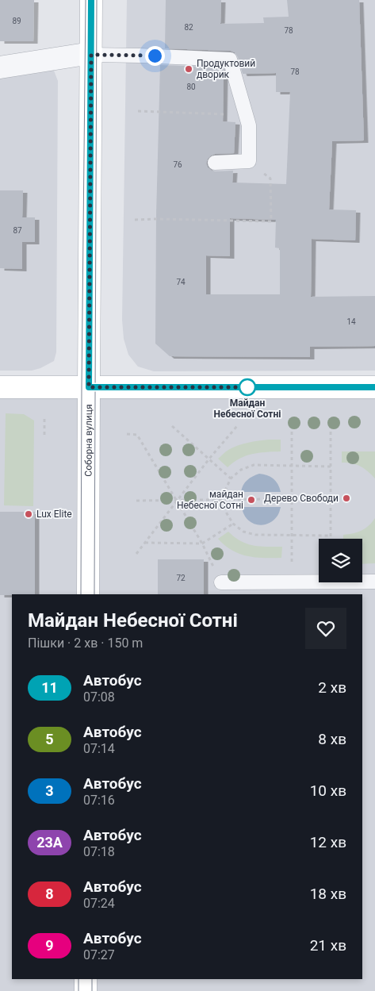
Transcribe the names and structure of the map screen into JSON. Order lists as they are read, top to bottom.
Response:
{
  "streets": {
    "main road": ["Соборна вулиця"]
  },
  "places": [
    "Продуктовий дворик",
    "Майдан Небесної Сотні",
    "Дерево Свободи",
    "майдан Небесної Сотні",
    "Lux Elite"
  ],
  "lines": ["bus line 11"],
  "house_numbers": [
    "89",
    "82",
    "78",
    "78",
    "80",
    "76",
    "87",
    "74",
    "14",
    "72"
  ],
  "page": {
    "heading": ["Майдан Небесної Сотні", "Пішки · 2 хв · 150 m"],
    "list": [
      {
        "mark": "11",
        "name": "Автобус",
        "note": "07:08",
        "value": "2 хв"
      },
      {
        "mark": "5",
        "name": "Автобус",
        "note": "07:14",
        "value": "8 хв"
      },
      {
        "mark": "3",
        "name": "Автобус",
        "note": "07:16",
        "value": "10 хв"
      },
      {
        "mark": "23А",
        "name": "Автобус",
        "note": "07:18",
        "value": "12 хв"
      },
      {
        "mark": "8",
        "name": "Автобус",
        "note": "07:24",
        "value": "18 хв"
      },
      {
        "mark": "9",
        "name": "Автобус",
        "note": "07:27",
        "value": "21 хв"
      }
    ]
  }
}
